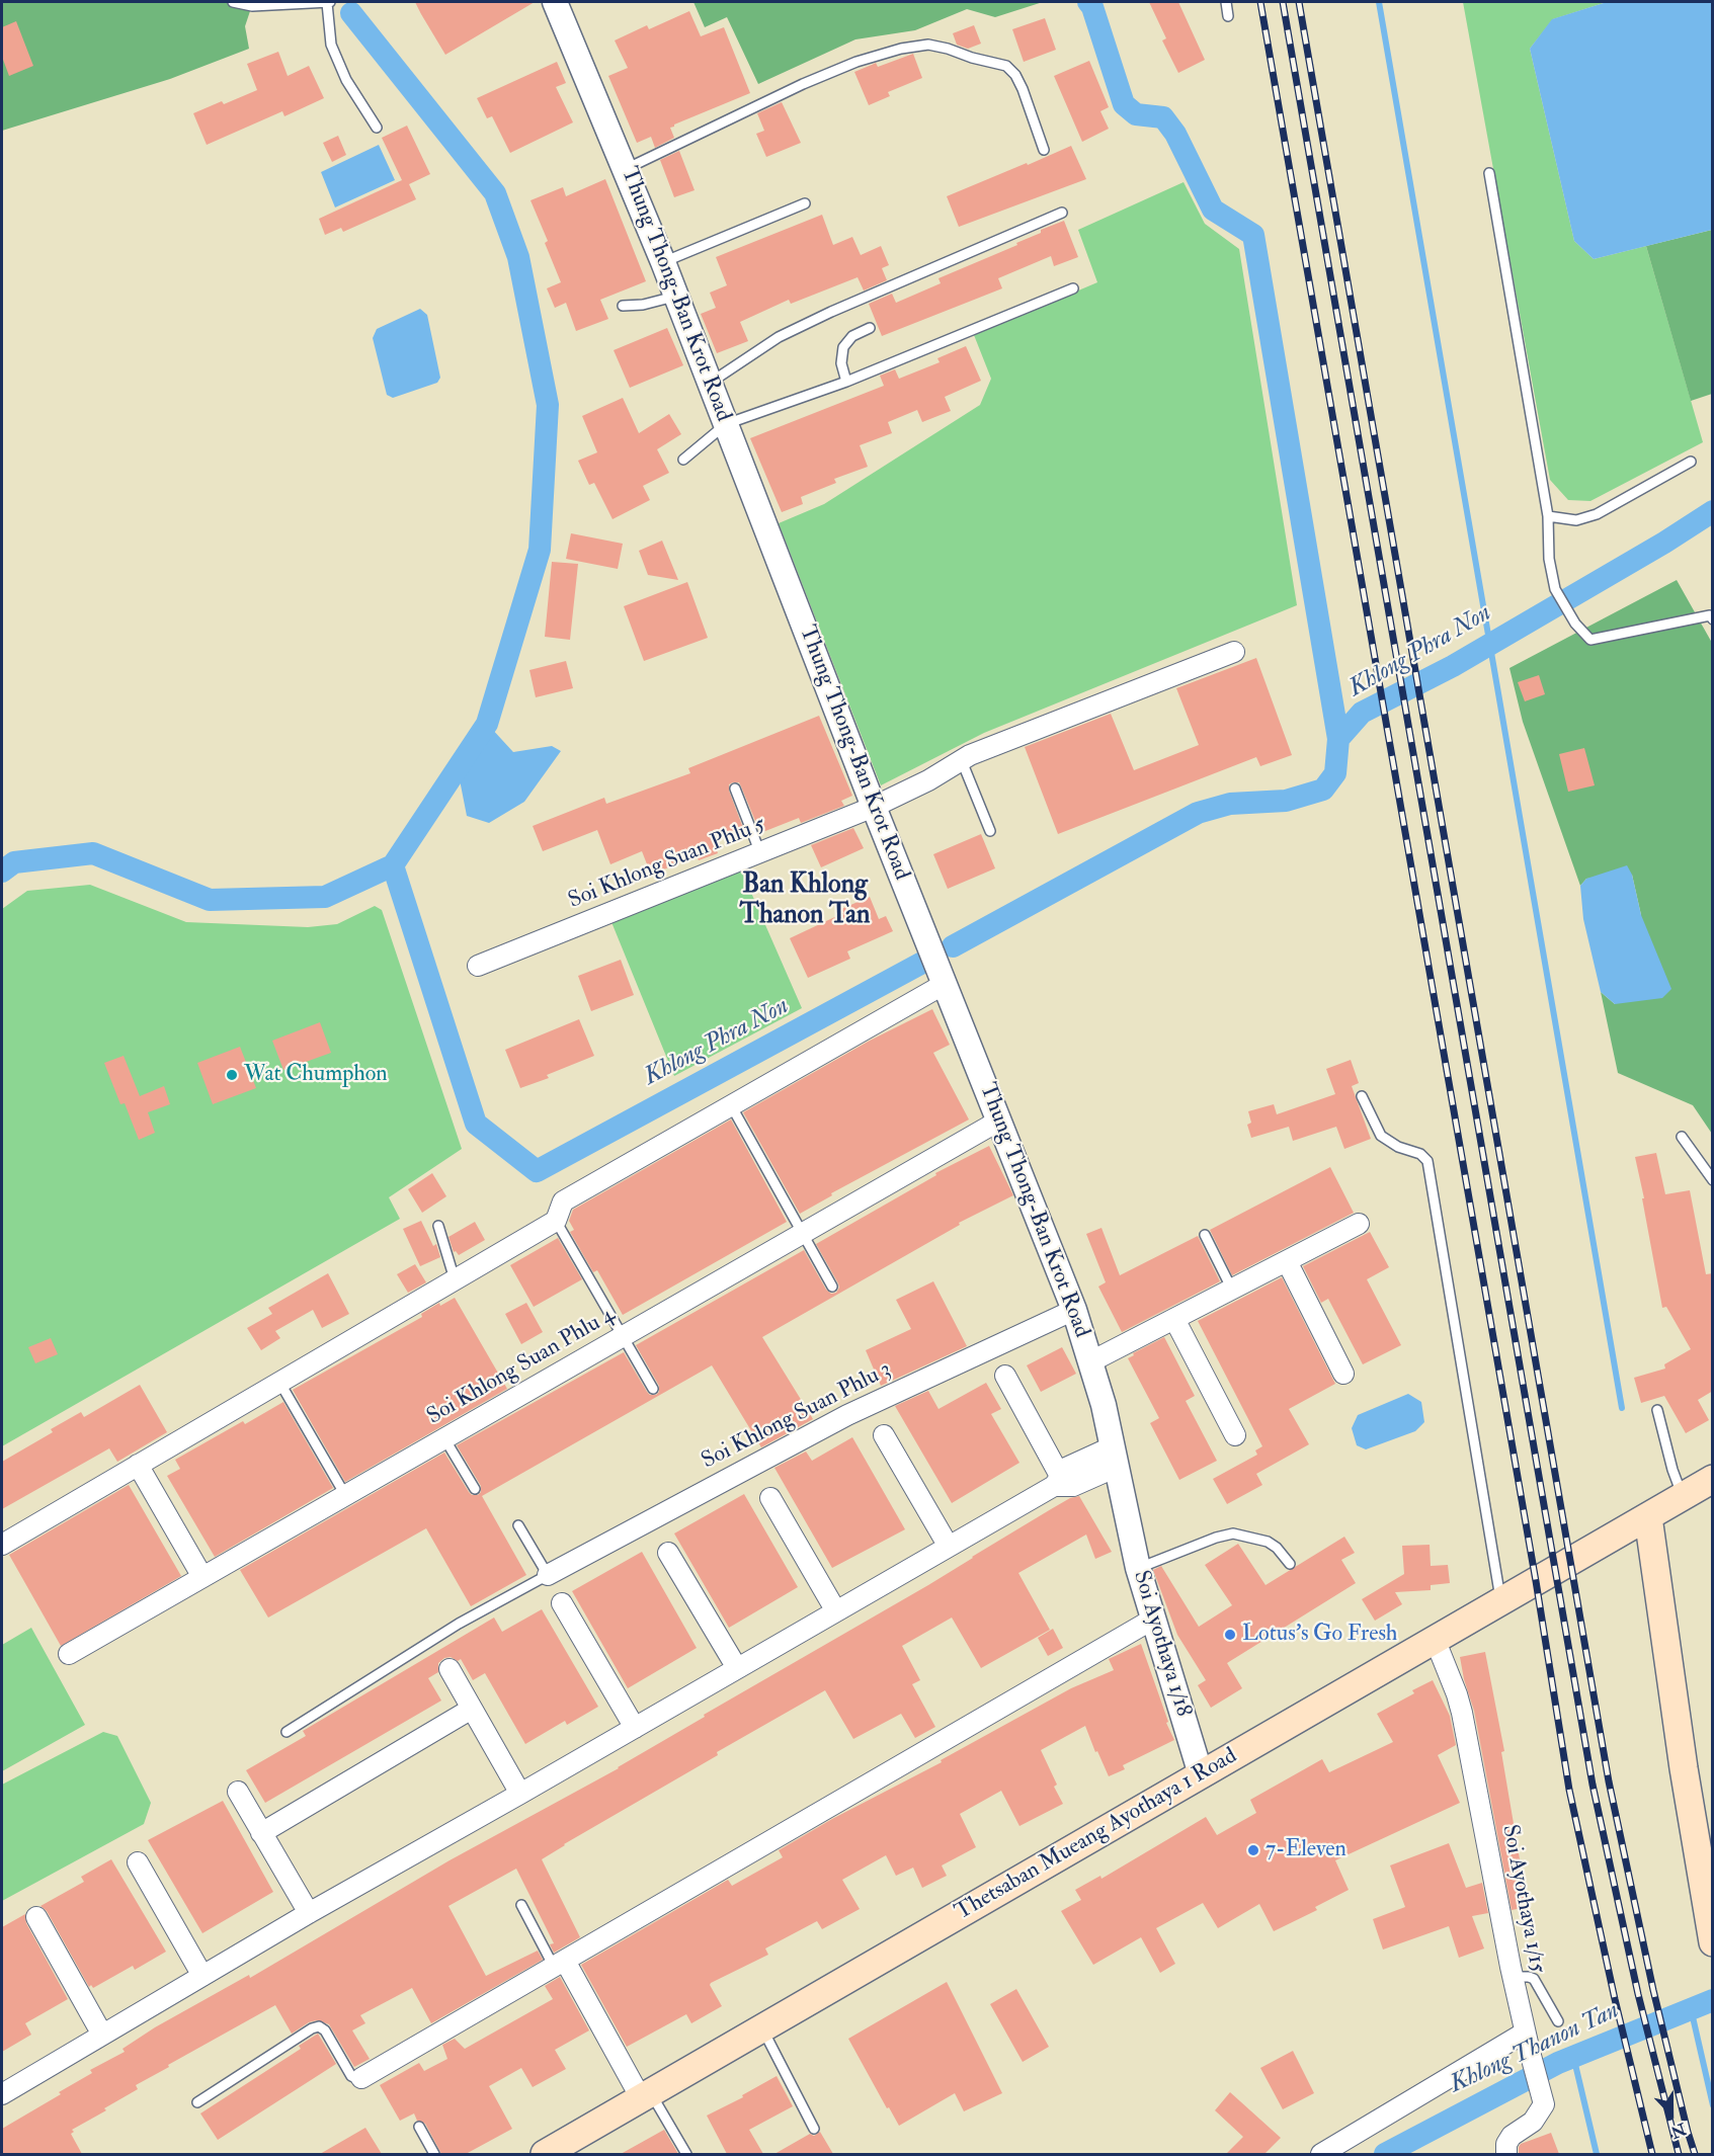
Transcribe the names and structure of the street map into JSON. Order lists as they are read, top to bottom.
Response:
{
  "streets": {
    "main road": ["Thetsaban Mueang Ayothaya 1 Road"],
    "street": [
      "Thung Thong-Ban Krot Road",
      "Soi Khlong Suan Phlu 5",
      "Soi Khlong Suan Phlu 4",
      "Soi Khlong Suan Phlu 3",
      "Soi Ayothaya 1/18",
      "Soi Ayothaya 1/15"
    ]
  },
  "crossings": [
    ["Thung Thong-Ban Krot Road", "Soi Khlong Suan Phlu 5"],
    ["Thung Thong-Ban Krot Road", "Soi Khlong Suan Phlu 4"],
    ["Thung Thong-Ban Krot Road", "Soi Khlong Suan Phlu 3"],
    ["Thung Thong-Ban Krot Road", "Soi Ayothaya 1/18"],
    ["Soi Ayothaya 1/18", "Thetsaban Mueang Ayothaya 1 Road"],
    ["Thetsaban Mueang Ayothaya 1 Road", "Soi Ayothaya 1/15"]
  ],
  "districts": ["Ban Khlong Thanon Tan"],
  "water": ["Khlong Phra Non", "Khlong Thanon Tan"],
  "places": ["Wat Chumphon", "Lotus's Go Fresh", "7-Eleven"],
  "north": "bottom"
}
